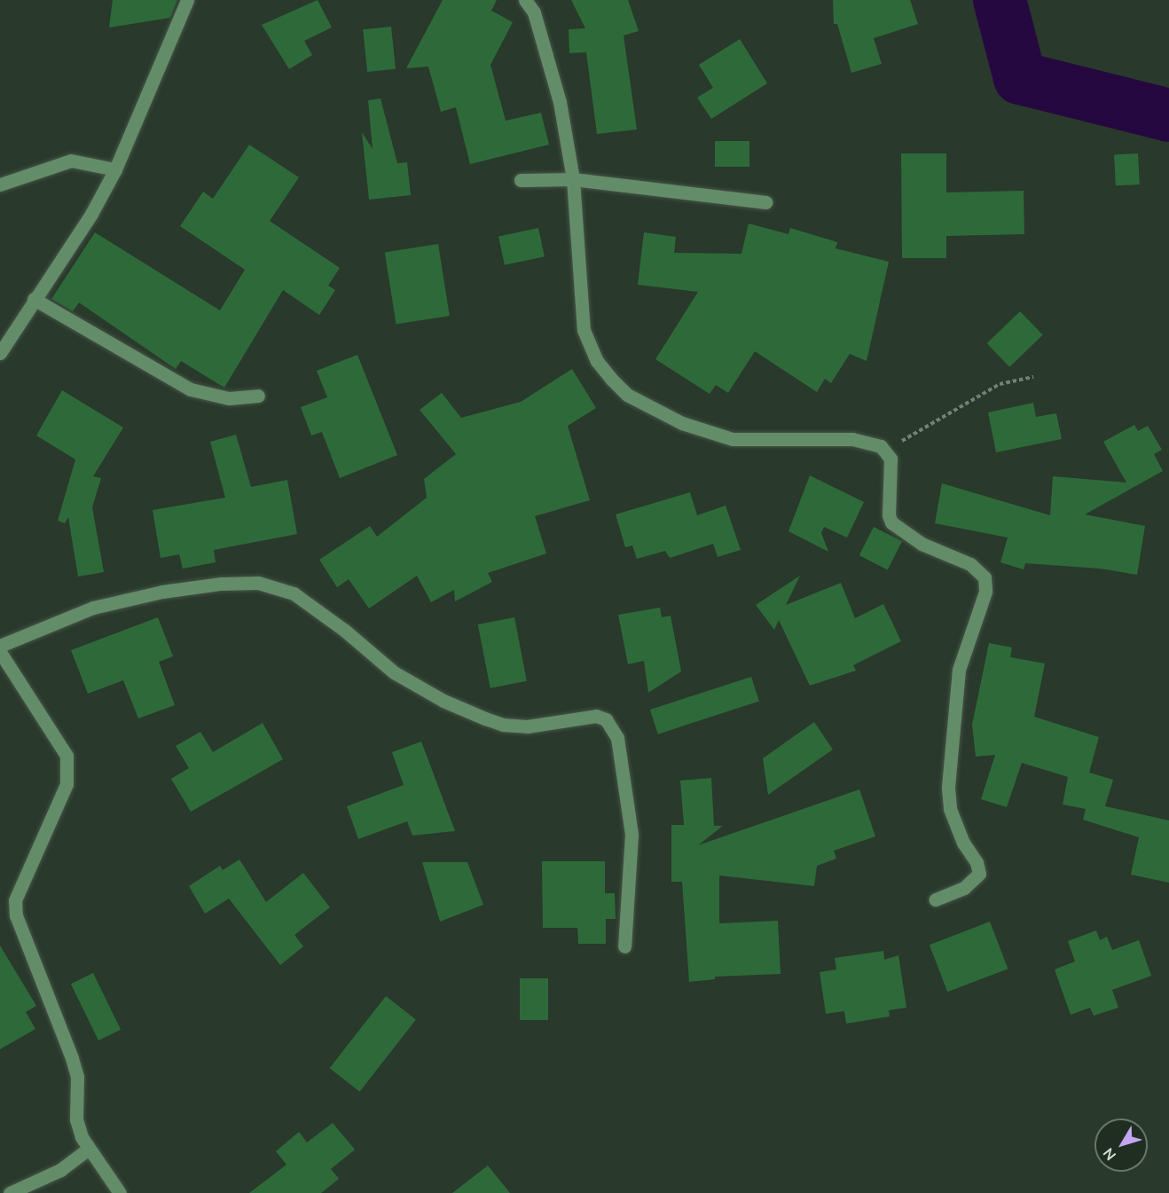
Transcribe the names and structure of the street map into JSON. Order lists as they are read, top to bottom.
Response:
{
  "north": "bottom left"
}
